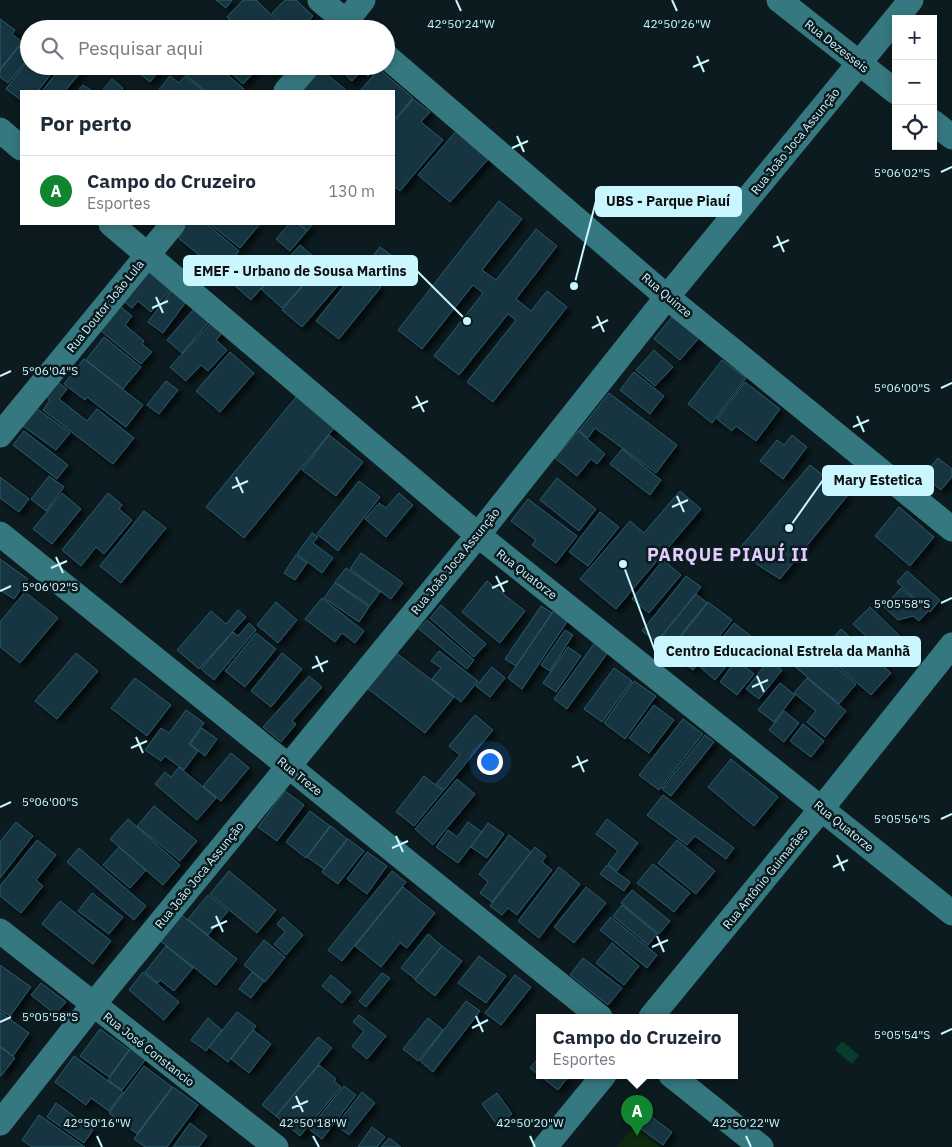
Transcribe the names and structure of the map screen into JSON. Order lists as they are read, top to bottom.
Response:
{
  "streets": {
    "street": [
      "Rua Dezesseis",
      "Rua João Joca Assunção",
      "Rua Quinze",
      "Rua Doutor João Lula",
      "Rua Quatorze",
      "Rua Treze",
      "Rua Antônio Guimarães",
      "Rua José Constancio"
    ]
  },
  "crossings": [
    ["Rua Dezesseis", "Rua João Joca Assunção"],
    ["Rua João Joca Assunção", "Rua Quinze"],
    ["Rua João Joca Assunção", "Rua Quatorze"],
    ["Rua João Joca Assunção", "Rua Treze"],
    ["Rua João Joca Assunção", "Rua José Constancio"],
    ["Rua Doutor João Lula", "Rua Quatorze"],
    ["Rua Quatorze", "Rua Antônio Guimarães"]
  ],
  "districts": ["PARQUE PIAUÍ II"],
  "places": [
    "UBS - Parque Piauí",
    "EMEF - Urbano de Sousa Martins",
    "Mary Estetica",
    "Centro Educacional Estrela da Manhã"
  ],
  "page": {
    "map_buttons": ["+", "−"],
    "search": "Pesquisar aqui",
    "heading": "Por perto",
    "list": [
      {
        "mark": "A",
        "name": "Campo do Cruzeiro",
        "note": "Esportes",
        "value": "130 m"
      }
    ],
    "popup": ["Campo do Cruzeiro", "Esportes"],
    "pins": "A"
  },
  "coordinates": [
    "42°50'24\"W",
    "42°50'26\"W",
    "5°06'02\"S",
    "5°06'04\"S",
    "5°06'00\"S",
    "5°05'58\"S",
    "5°05'56\"S",
    "5°05'54\"S",
    "42°50'16\"W",
    "42°50'18\"W",
    "42°50'20\"W",
    "42°50'22\"W"
  ]
}
